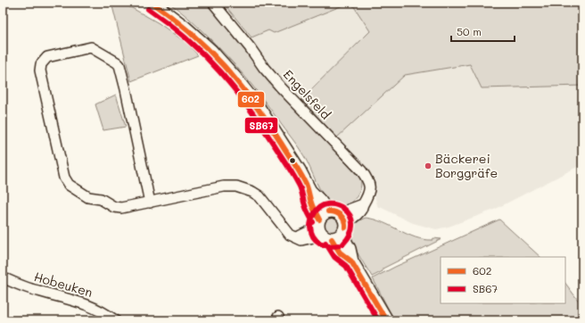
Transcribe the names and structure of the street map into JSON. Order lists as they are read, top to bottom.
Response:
{
  "streets": {
    "street": ["Engelsfeld", "Hobeuken"]
  },
  "places": ["Bäckerei Borggräfe"],
  "lines": ["transit line 602", "transit line SB67"],
  "legend": ["602", "SB67"],
  "scale_bar": "50 m"
}
